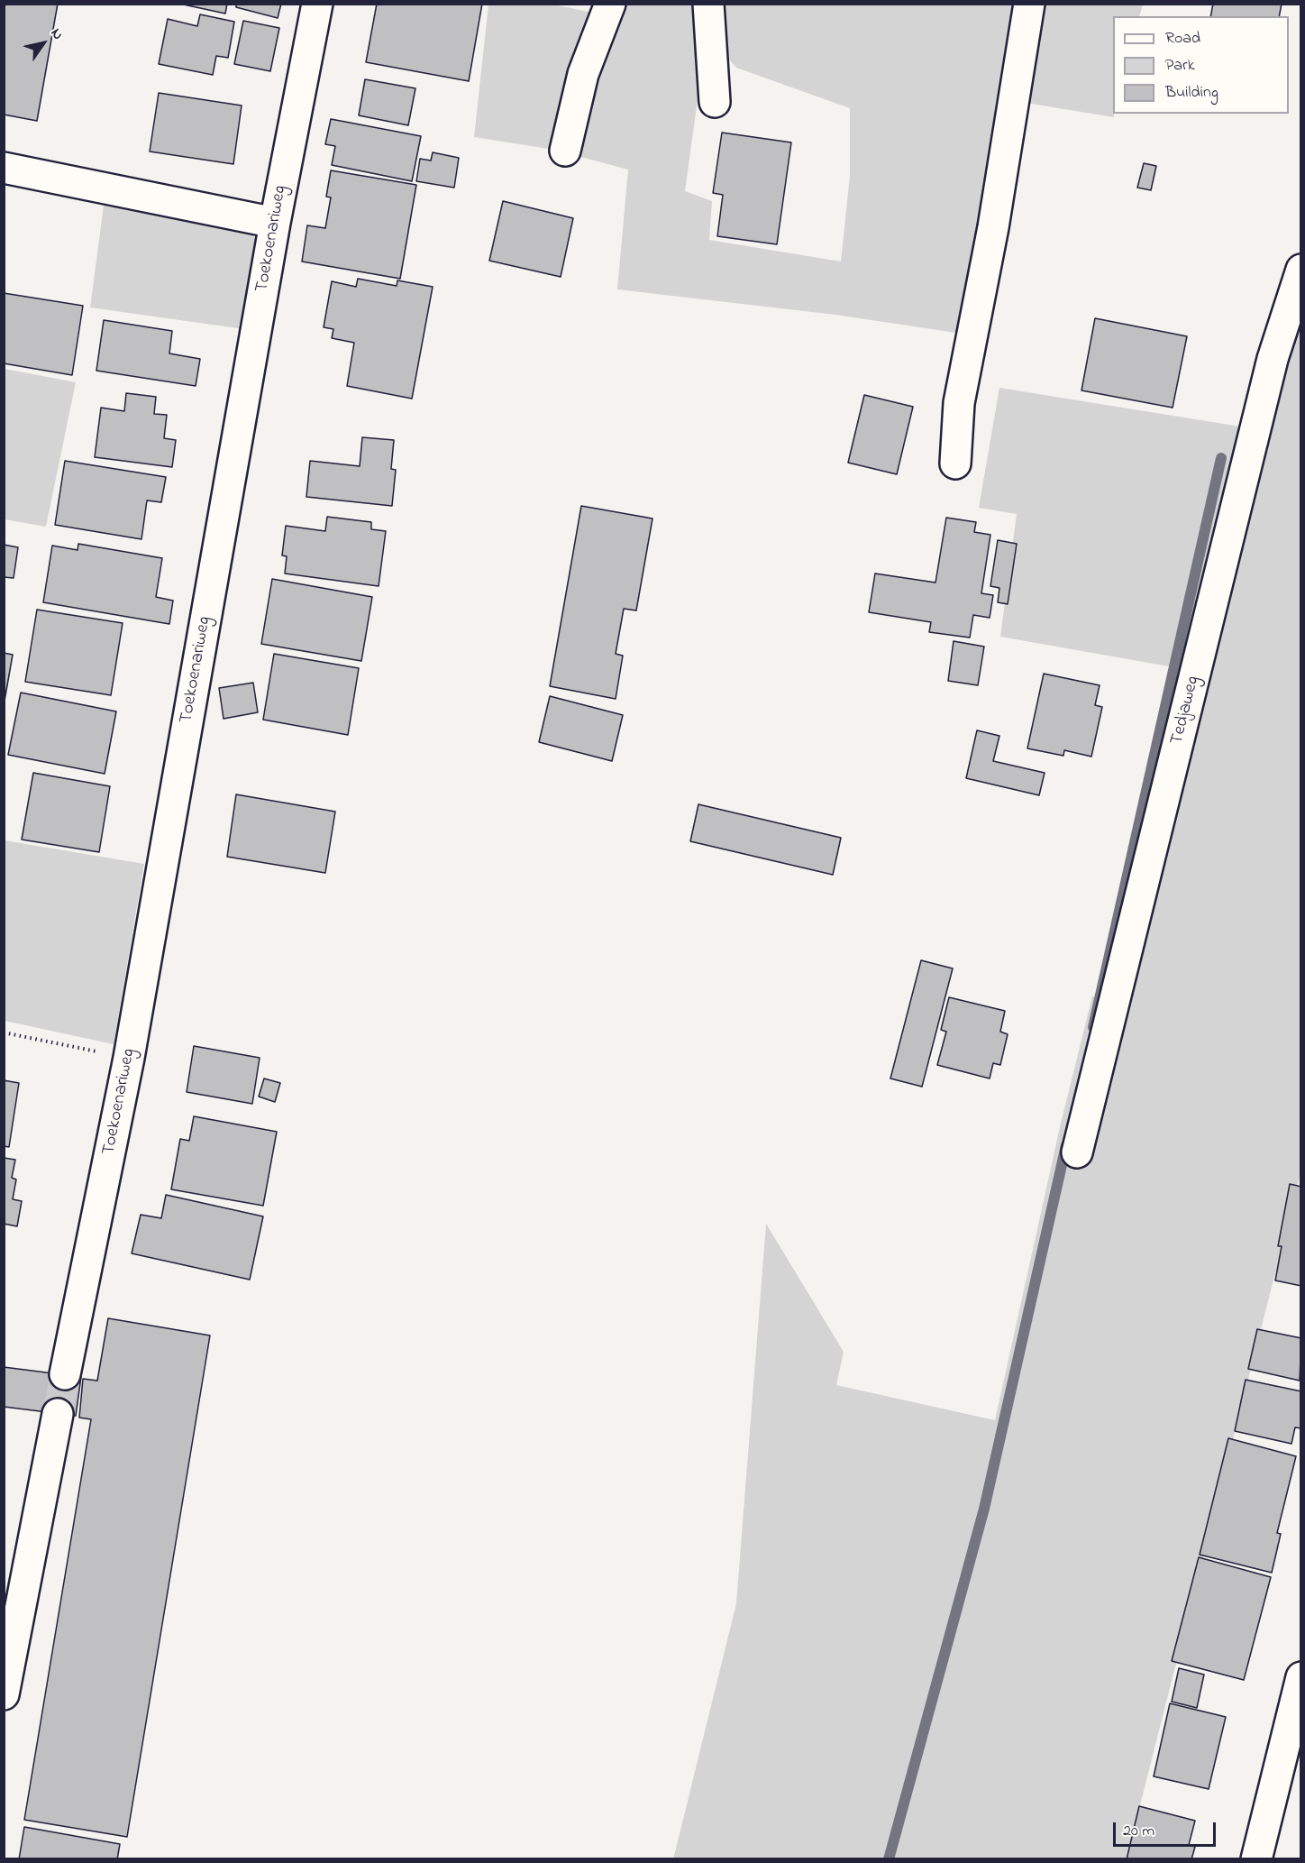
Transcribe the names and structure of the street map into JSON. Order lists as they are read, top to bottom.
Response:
{
  "streets": {
    "street": ["Toekoenariweg", "Tedjaweg"]
  },
  "legend": ["Road", "Park", "Building"],
  "scale_bar": "20 m",
  "north": "top right"
}
